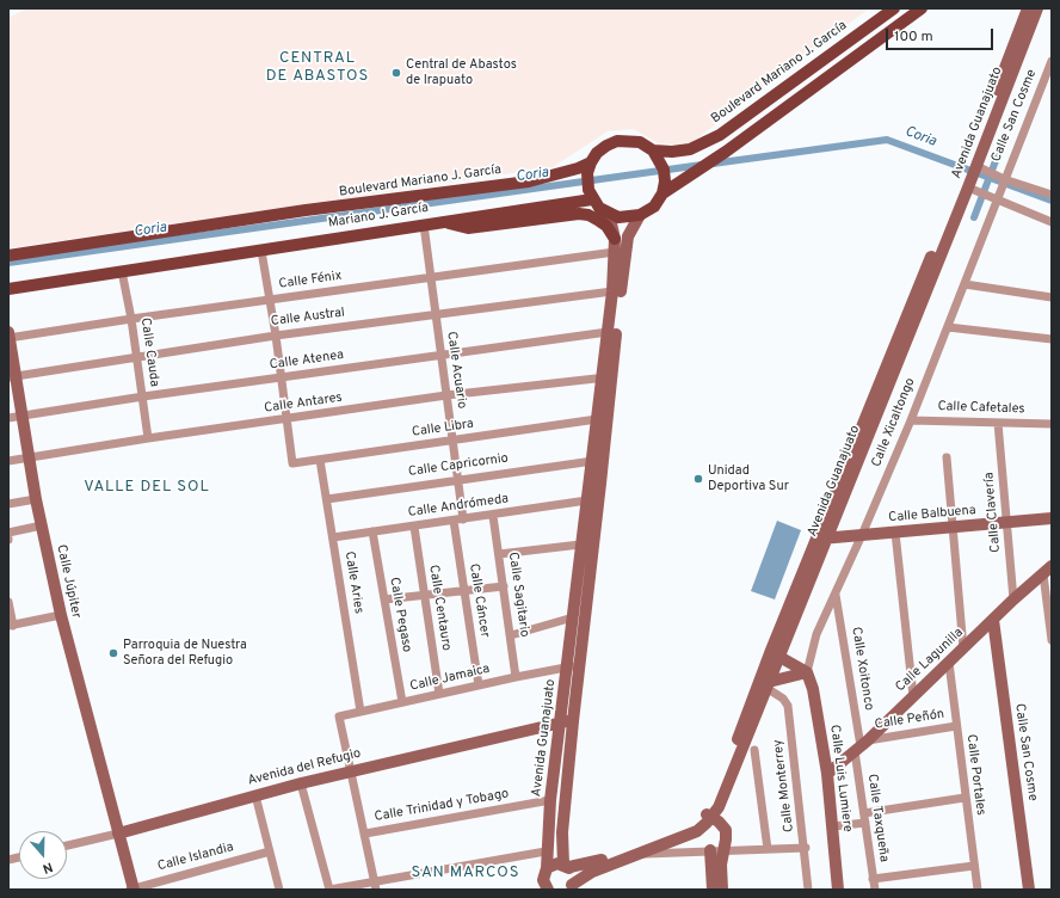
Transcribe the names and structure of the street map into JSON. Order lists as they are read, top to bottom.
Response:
{
  "streets": {
    "main road": ["Boulevard Mariano J. García", "Mariano J. García"],
    "street": [
      "Calle San Cosme",
      "Avenida Guanajuato",
      "Calle Fénix",
      "Calle Austral",
      "Calle Cauda",
      "Calle Atenea",
      "Calle Acuario",
      "Calle Antares",
      "Calle Cafetales",
      "Calle Xicaltongo",
      "Calle Libra",
      "Calle Capricornio",
      "Calle Andrómeda",
      "Calle Clavería",
      "Calle Balbuena",
      "Calle Júpiter",
      "Calle Aries",
      "Calle Sagitario",
      "Calle Cáncer",
      "Calle Centauro",
      "Calle Pegaso",
      "Calle Lagunilla",
      "Calle Xoitonco",
      "Calle Jamaica",
      "Calle Peñón",
      "Avenida del Refugio",
      "Calle Portales",
      "Calle Luis Lumiere",
      "Calle Monterrey",
      "Calle Trinidad y Tobago",
      "Calle Taxqueña",
      "Calle Islandia"
    ]
  },
  "crossings": [
    ["Boulevard Mariano J. García", "Avenida Guanajuato"],
    ["Boulevard Mariano J. García", "Mariano J. García"],
    ["Calle San Cosme", "Calle Xicaltongo"],
    ["Calle San Cosme", "Calle Lagunilla"],
    ["Avenida Guanajuato", "Mariano J. García"],
    ["Avenida Guanajuato", "Calle Fénix"],
    ["Avenida Guanajuato", "Calle Austral"],
    ["Avenida Guanajuato", "Calle Atenea"],
    ["Avenida Guanajuato", "Calle Antares"],
    ["Avenida Guanajuato", "Calle Libra"],
    ["Avenida Guanajuato", "Calle Capricornio"],
    ["Avenida Guanajuato", "Calle Andrómeda"],
    ["Avenida Guanajuato", "Calle Balbuena"],
    ["Avenida Guanajuato", "Calle Jamaica"],
    ["Avenida Guanajuato", "Avenida del Refugio"],
    ["Avenida Guanajuato", "Calle Monterrey"],
    ["Avenida Guanajuato", "Calle Trinidad y Tobago"],
    ["Mariano J. García", "Calle Cauda"],
    ["Mariano J. García", "Calle Acuario"],
    ["Calle Fénix", "Calle Cauda"],
    ["Calle Fénix", "Calle Acuario"],
    ["Calle Fénix", "Calle Júpiter"],
    ["Calle Austral", "Calle Cauda"],
    ["Calle Austral", "Calle Acuario"],
    ["Calle Austral", "Calle Júpiter"],
    ["Calle Cauda", "Calle Atenea"],
    ["Calle Cauda", "Calle Antares"],
    ["Calle Atenea", "Calle Acuario"],
    ["Calle Atenea", "Calle Júpiter"],
    ["Calle Acuario", "Calle Antares"],
    ["Calle Acuario", "Calle Libra"],
    ["Calle Acuario", "Calle Capricornio"],
    ["Calle Acuario", "Calle Andrómeda"],
    ["Calle Antares", "Calle Libra"],
    ["Calle Antares", "Calle Júpiter"],
    ["Calle Cafetales", "Calle Xicaltongo"],
    ["Calle Cafetales", "Calle Clavería"],
    ["Calle Xicaltongo", "Calle Balbuena"],
    ["Calle Xicaltongo", "Calle Xoitonco"],
    ["Calle Xicaltongo", "Calle Luis Lumiere"],
    ["Calle Libra", "Calle Aries"],
    ["Calle Capricornio", "Calle Aries"],
    ["Calle Andrómeda", "Calle Aries"],
    ["Calle Andrómeda", "Calle Sagitario"],
    ["Calle Andrómeda", "Calle Cáncer"],
    ["Calle Andrómeda", "Calle Centauro"],
    ["Calle Andrómeda", "Calle Pegaso"],
    ["Calle Clavería", "Calle Balbuena"],
    ["Calle Clavería", "Calle Lagunilla"],
    ["Calle Júpiter", "Avenida del Refugio"],
    ["Calle Júpiter", "Calle Islandia"],
    ["Calle Aries", "Calle Jamaica"],
    ["Calle Sagitario", "Calle Jamaica"],
    ["Calle Cáncer", "Calle Jamaica"],
    ["Calle Centauro", "Calle Jamaica"],
    ["Calle Pegaso", "Calle Jamaica"],
    ["Calle Lagunilla", "Calle Xoitonco"],
    ["Calle Lagunilla", "Calle Peñón"],
    ["Calle Lagunilla", "Calle Portales"],
    ["Calle Lagunilla", "Calle Luis Lumiere"],
    ["Calle Lagunilla", "Calle Taxqueña"],
    ["Calle Xoitonco", "Calle Peñón"],
    ["Calle Xoitonco", "Calle Taxqueña"],
    ["Calle Jamaica", "Avenida del Refugio"],
    ["Calle Peñón", "Calle Portales"],
    ["Calle Peñón", "Calle Taxqueña"]
  ],
  "districts": ["CENTRAL DE ABASTOS", "VALLE DEL SOL", "SAN MARCOS"],
  "water": ["Coria"],
  "places": ["Central de Abastos de Irapuato", "Unidad Deportiva Sur", "Parroquia de Nuestra Señora del Refugio"],
  "scale_bar": "100 m",
  "north": "bottom"
}
